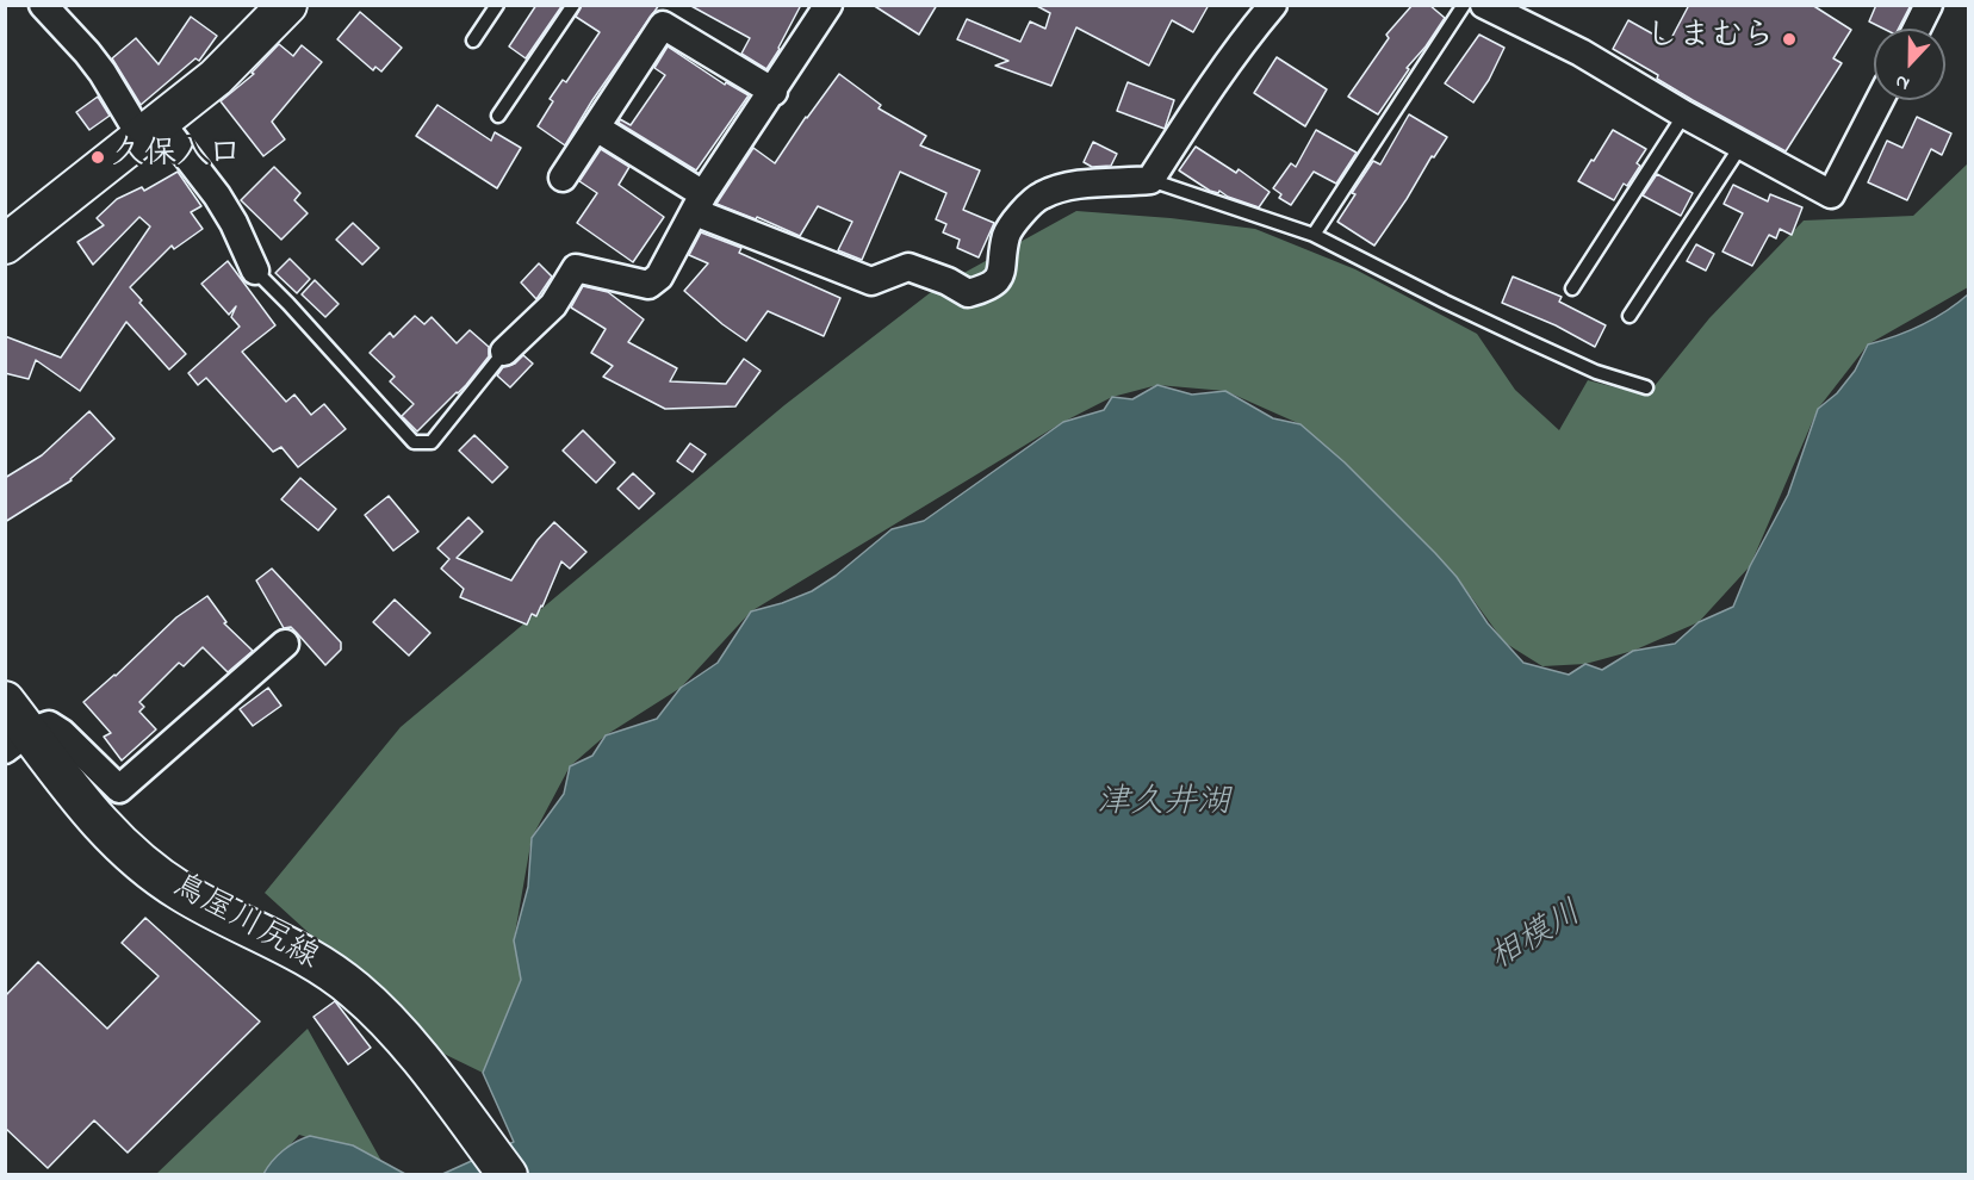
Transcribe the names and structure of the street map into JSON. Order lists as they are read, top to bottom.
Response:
{
  "streets": {
    "main road": ["鳥屋川尻線"]
  },
  "water": ["津久井湖", "相模川"],
  "places": ["しまむら", "久保入口"],
  "north": "bottom"
}
